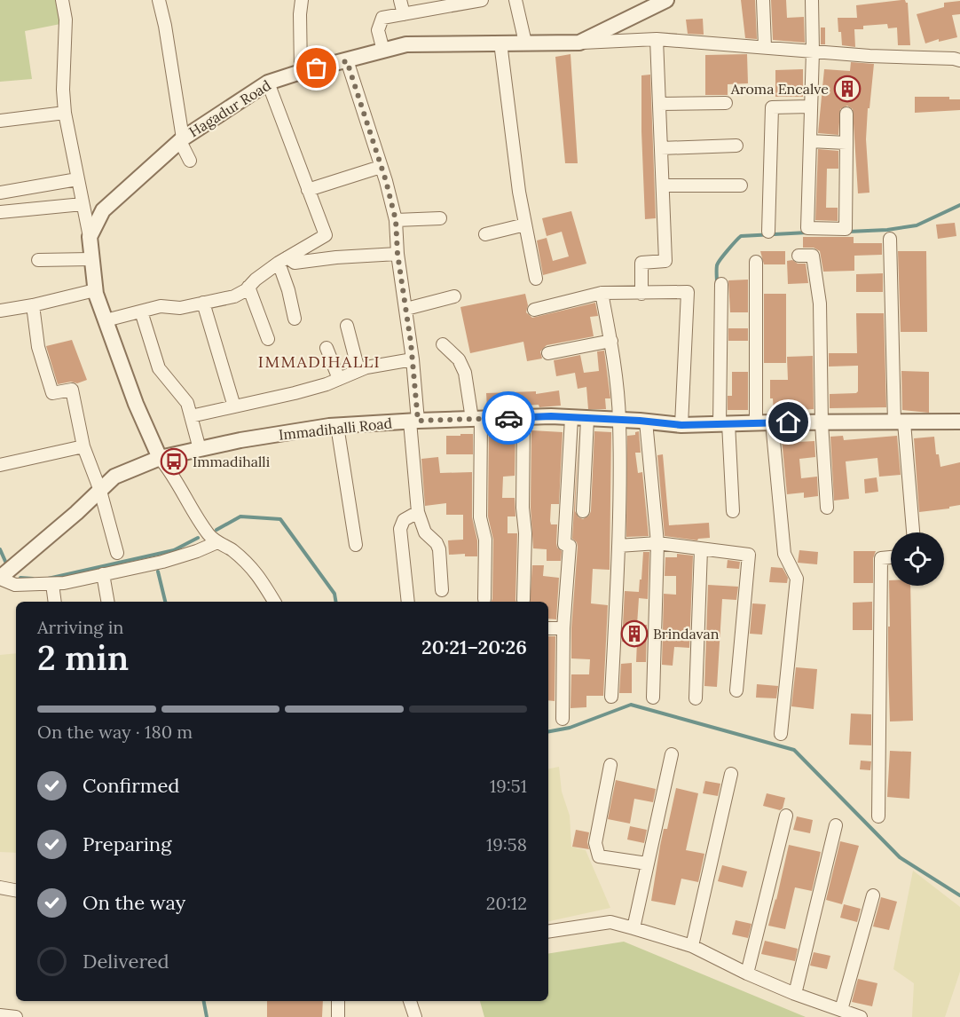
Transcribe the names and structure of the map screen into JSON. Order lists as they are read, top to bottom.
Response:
{
  "streets": {
    "street": ["Hagadur Road", "Immadihalli Road"]
  },
  "crossings": [
    ["Hagadur Road", "Immadihalli Road"]
  ],
  "districts": ["IMMADIHALLI"],
  "places": {
    "building": ["Aroma Encalve", "Brindavan"],
    "bus stop": ["Immadihalli"]
  },
  "page": {
    "heading": ["2 min", "Arriving in", "20:21–20:26"],
    "bar": "On the way · 180 m",
    "list": [
      ["Confirmed", "19:51"],
      ["Preparing", "19:58"],
      ["On the way", "20:12"],
      "Delivered"
    ]
  }
}
